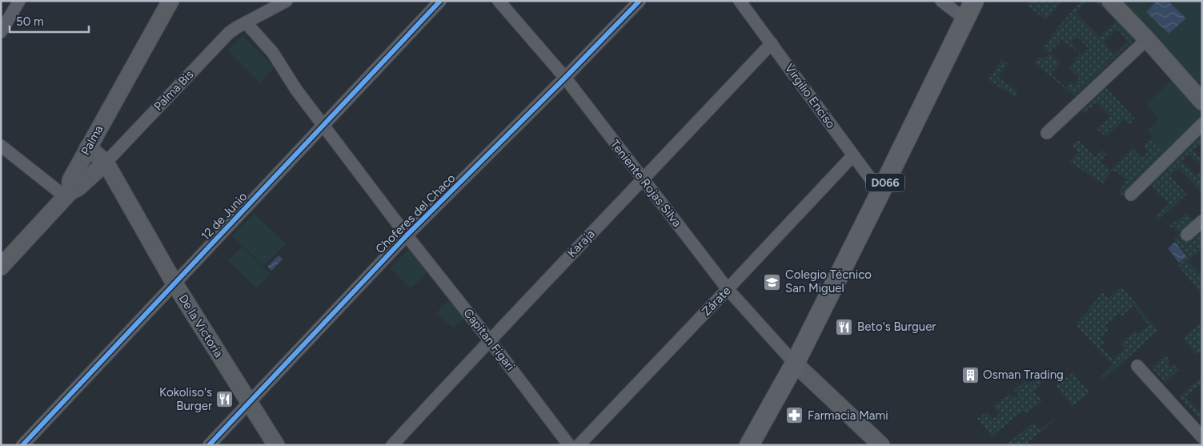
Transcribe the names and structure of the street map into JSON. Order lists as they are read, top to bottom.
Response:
{
  "streets": {
    "main road": ["D066"],
    "street": [
      "Palma Bis",
      "Virgilio Enciso",
      "Palma",
      "Teniente Rojas Silva",
      "Choferes del Chaco",
      "12 de Junio",
      "Karaja",
      "Zárate",
      "De la Victoria",
      "Capitan Figari"
    ]
  },
  "crossings": [
    ["Palma Bis", "Palma"],
    ["Palma Bis", "De la Victoria"],
    ["Palma Bis", "Capitan Figari"],
    ["Virgilio Enciso", "D066"],
    ["Virgilio Enciso", "Karaja"],
    ["Virgilio Enciso", "Zárate"],
    ["Palma", "De la Victoria"],
    ["D066", "Teniente Rojas Silva"],
    ["Teniente Rojas Silva", "Choferes del Chaco"],
    ["Teniente Rojas Silva", "Karaja"],
    ["Teniente Rojas Silva", "Zárate"],
    ["Choferes del Chaco", "De la Victoria"],
    ["Choferes del Chaco", "Capitan Figari"],
    ["12 de Junio", "De la Victoria"],
    ["12 de Junio", "Capitan Figari"],
    ["Karaja", "Capitan Figari"]
  ],
  "places": {
    "school or university": ["Colegio Técnico San Miguel"],
    "restaurant": ["Beto's Burguer", "Kokoliso's Burger"],
    "building": ["Osman Trading"],
    "pharmacy": ["Farmacia Mami"]
  },
  "scale_bar": "50 m"
}
